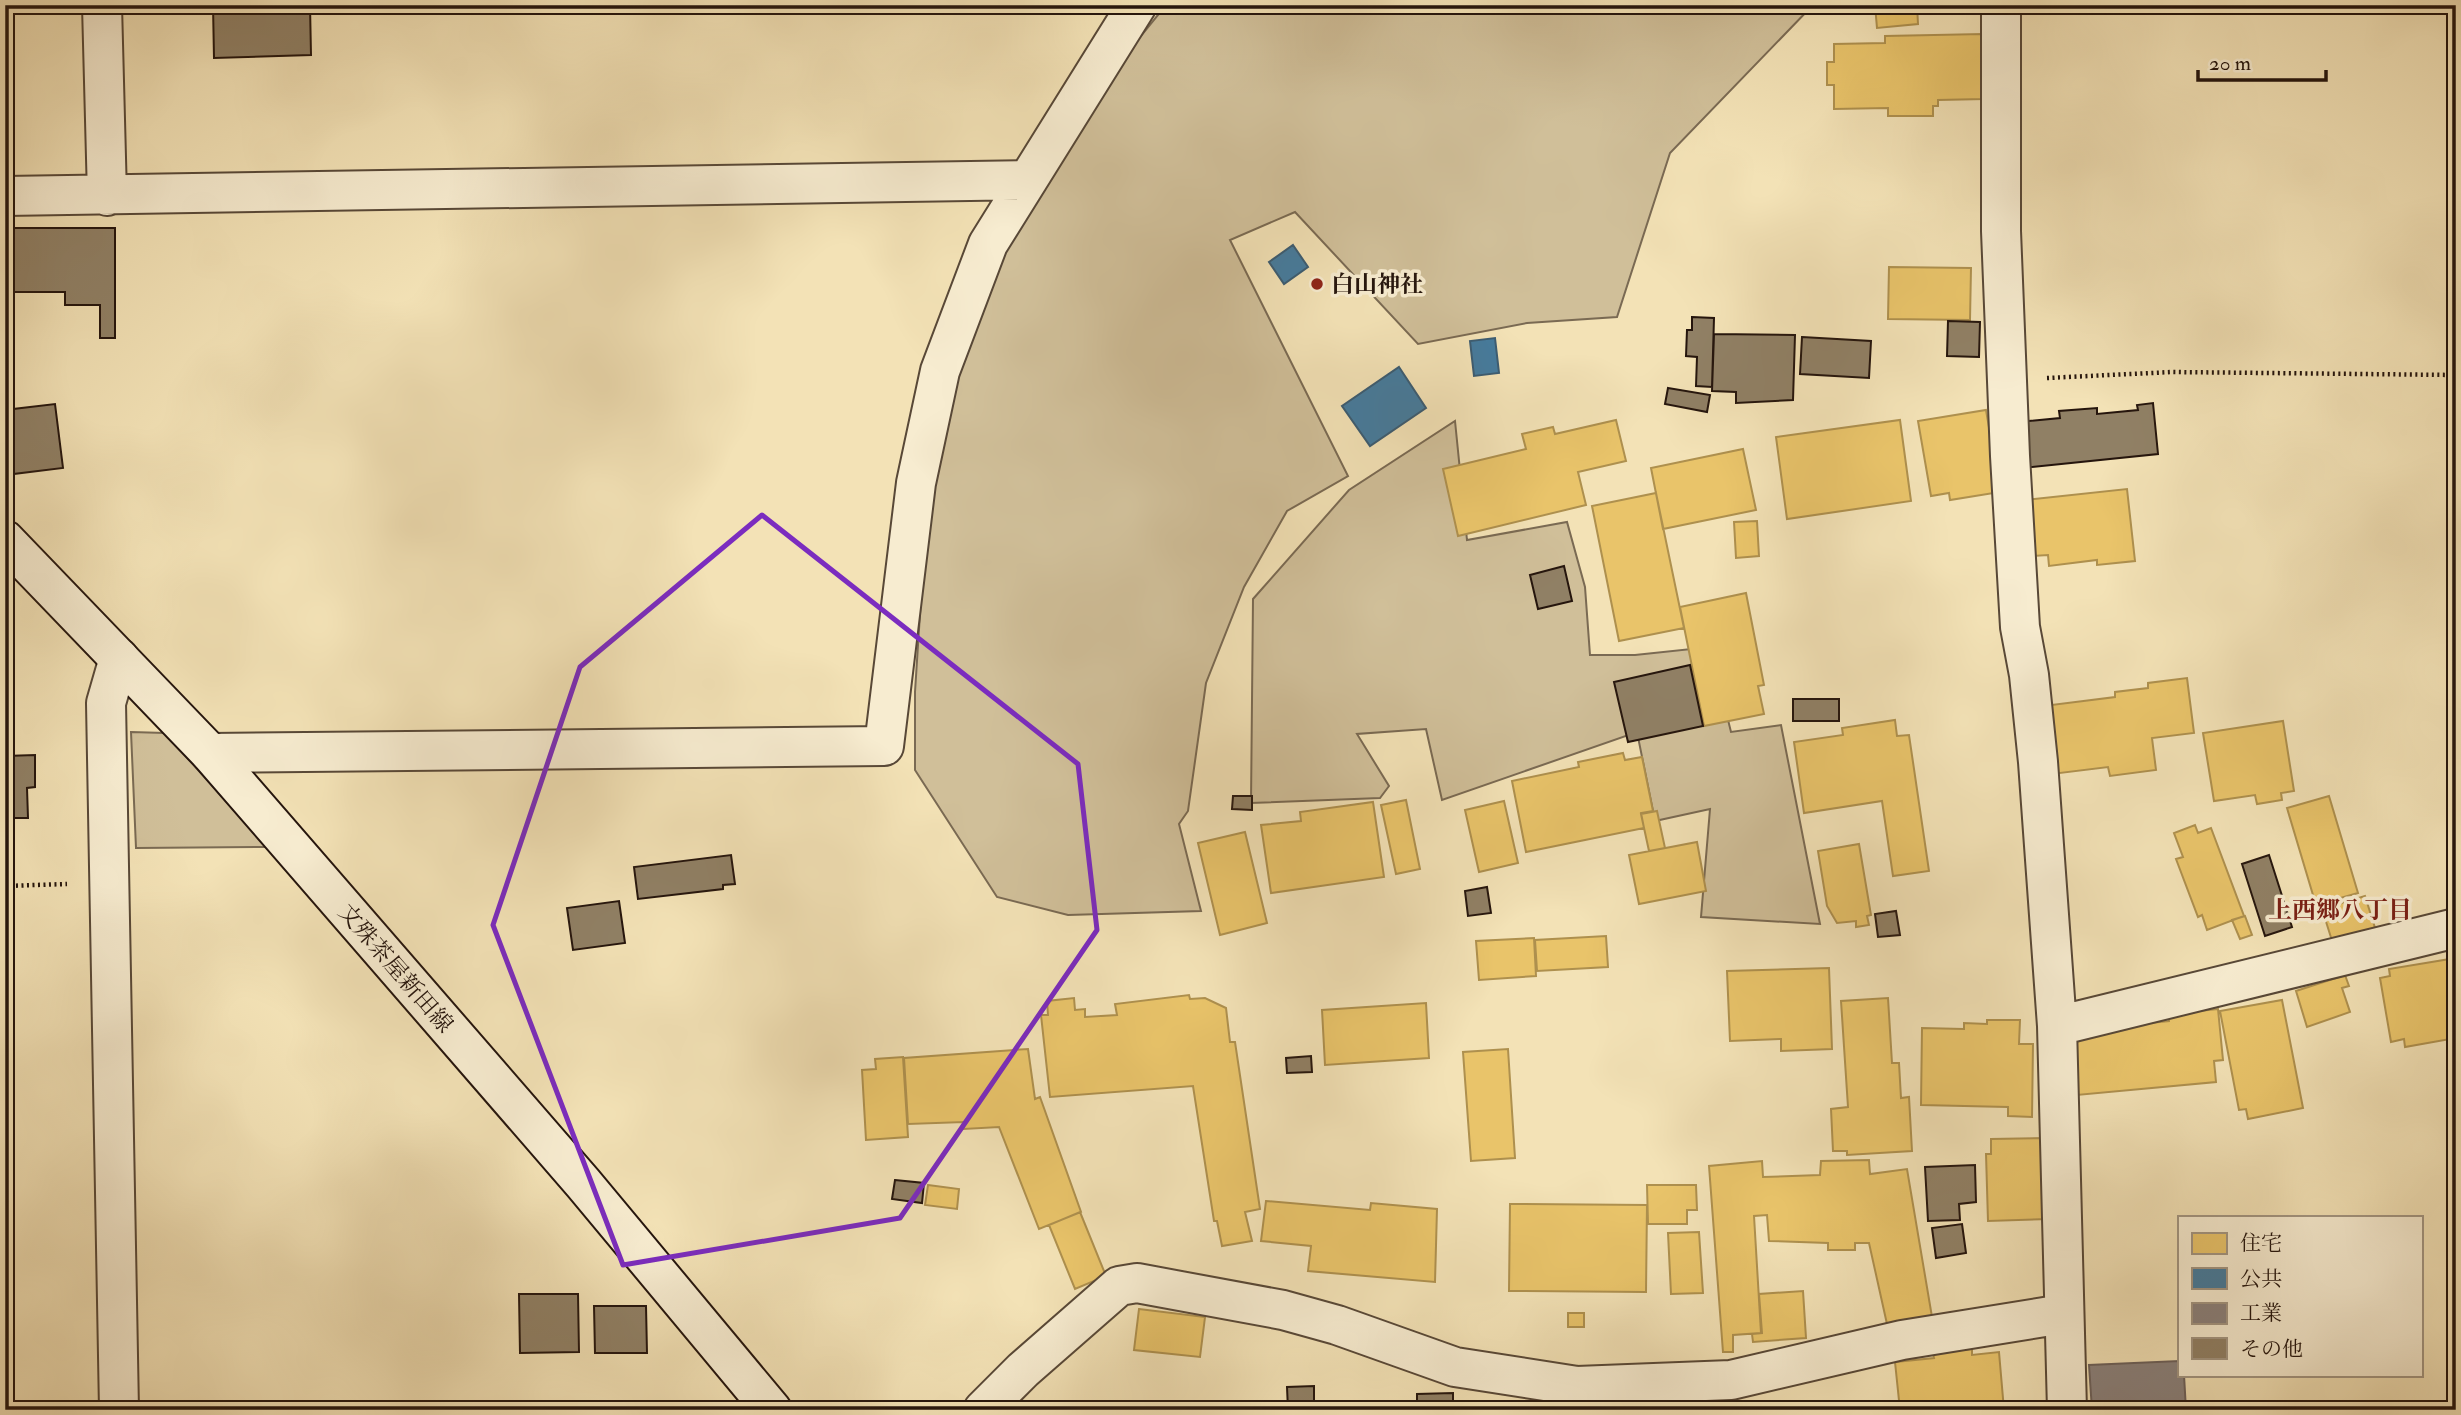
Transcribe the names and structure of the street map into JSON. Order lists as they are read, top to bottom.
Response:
{
  "streets": {
    "street": ["文殊茶屋新田線"]
  },
  "districts": ["上西郷八丁目"],
  "places": ["白山神社"],
  "legend": [
    "住宅",
    "公共",
    "工業",
    "その他"
  ],
  "scale_bar": "20 m"
}
